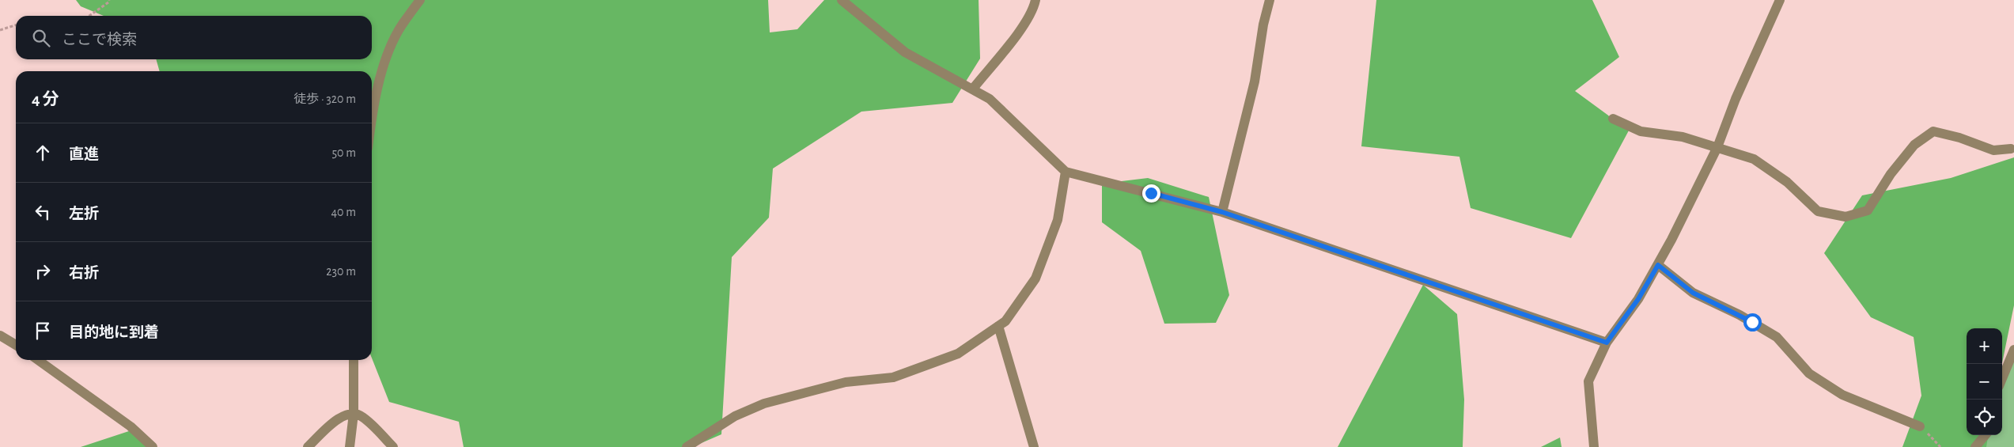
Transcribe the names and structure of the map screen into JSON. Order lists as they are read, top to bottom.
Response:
{
  "page": {
    "search": "ここで検索",
    "heading": ["4 分", "徒歩 · 320 m"],
    "list": [
      ["直進", "50 m"],
      ["左折", "40 m"],
      ["右折", "230 m"],
      "目的地に到着"
    ],
    "map_buttons": ["+", "−"]
  }
}
